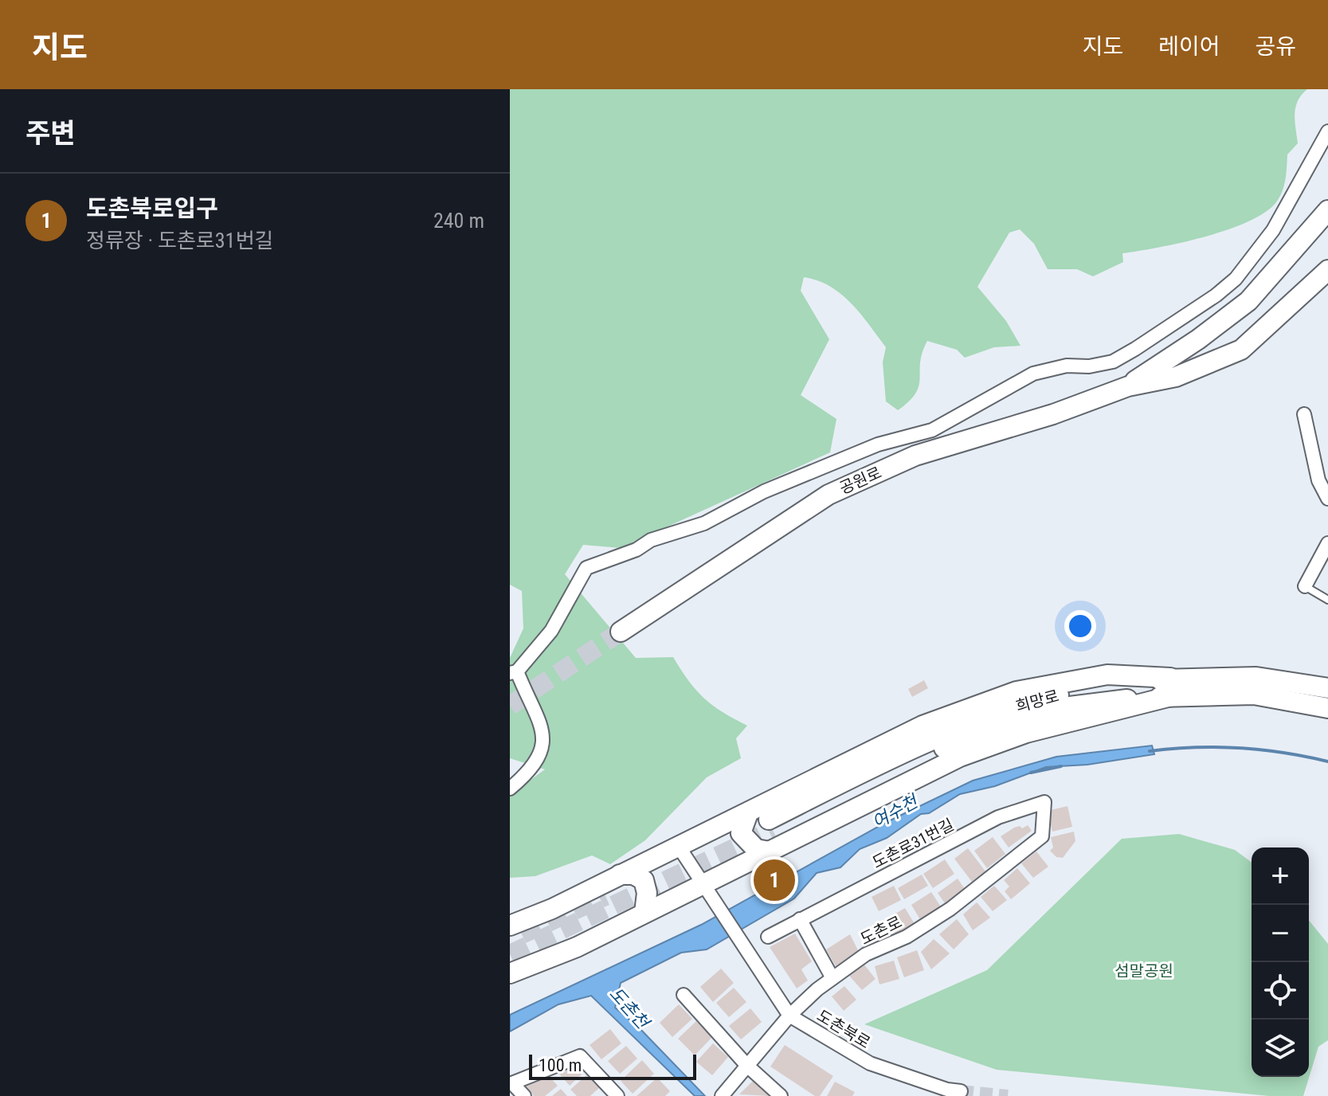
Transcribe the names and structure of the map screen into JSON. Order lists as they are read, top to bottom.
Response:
{
  "streets": {
    "main road": ["공원로", "희망로"],
    "street": ["도촌로31번길", "도촌로", "도촌북로"]
  },
  "crossings": [
    ["도촌로31번길", "도촌로"],
    ["도촌로", "도촌북로"]
  ],
  "water": ["여수천", "도촌천"],
  "parks": ["섬말공원"],
  "scale_bar": "100 m",
  "page": {
    "header": "지도",
    "nav": ["지도", "레이어", "공유"],
    "heading": "주변",
    "list": [
      {
        "mark": "1",
        "name": "도촌북로입구",
        "note": "정류장 · 도촌로31번길",
        "value": "240 m"
      }
    ],
    "map_buttons": ["+", "−"],
    "pins": "1",
    "scale": "100 m"
  }
}
